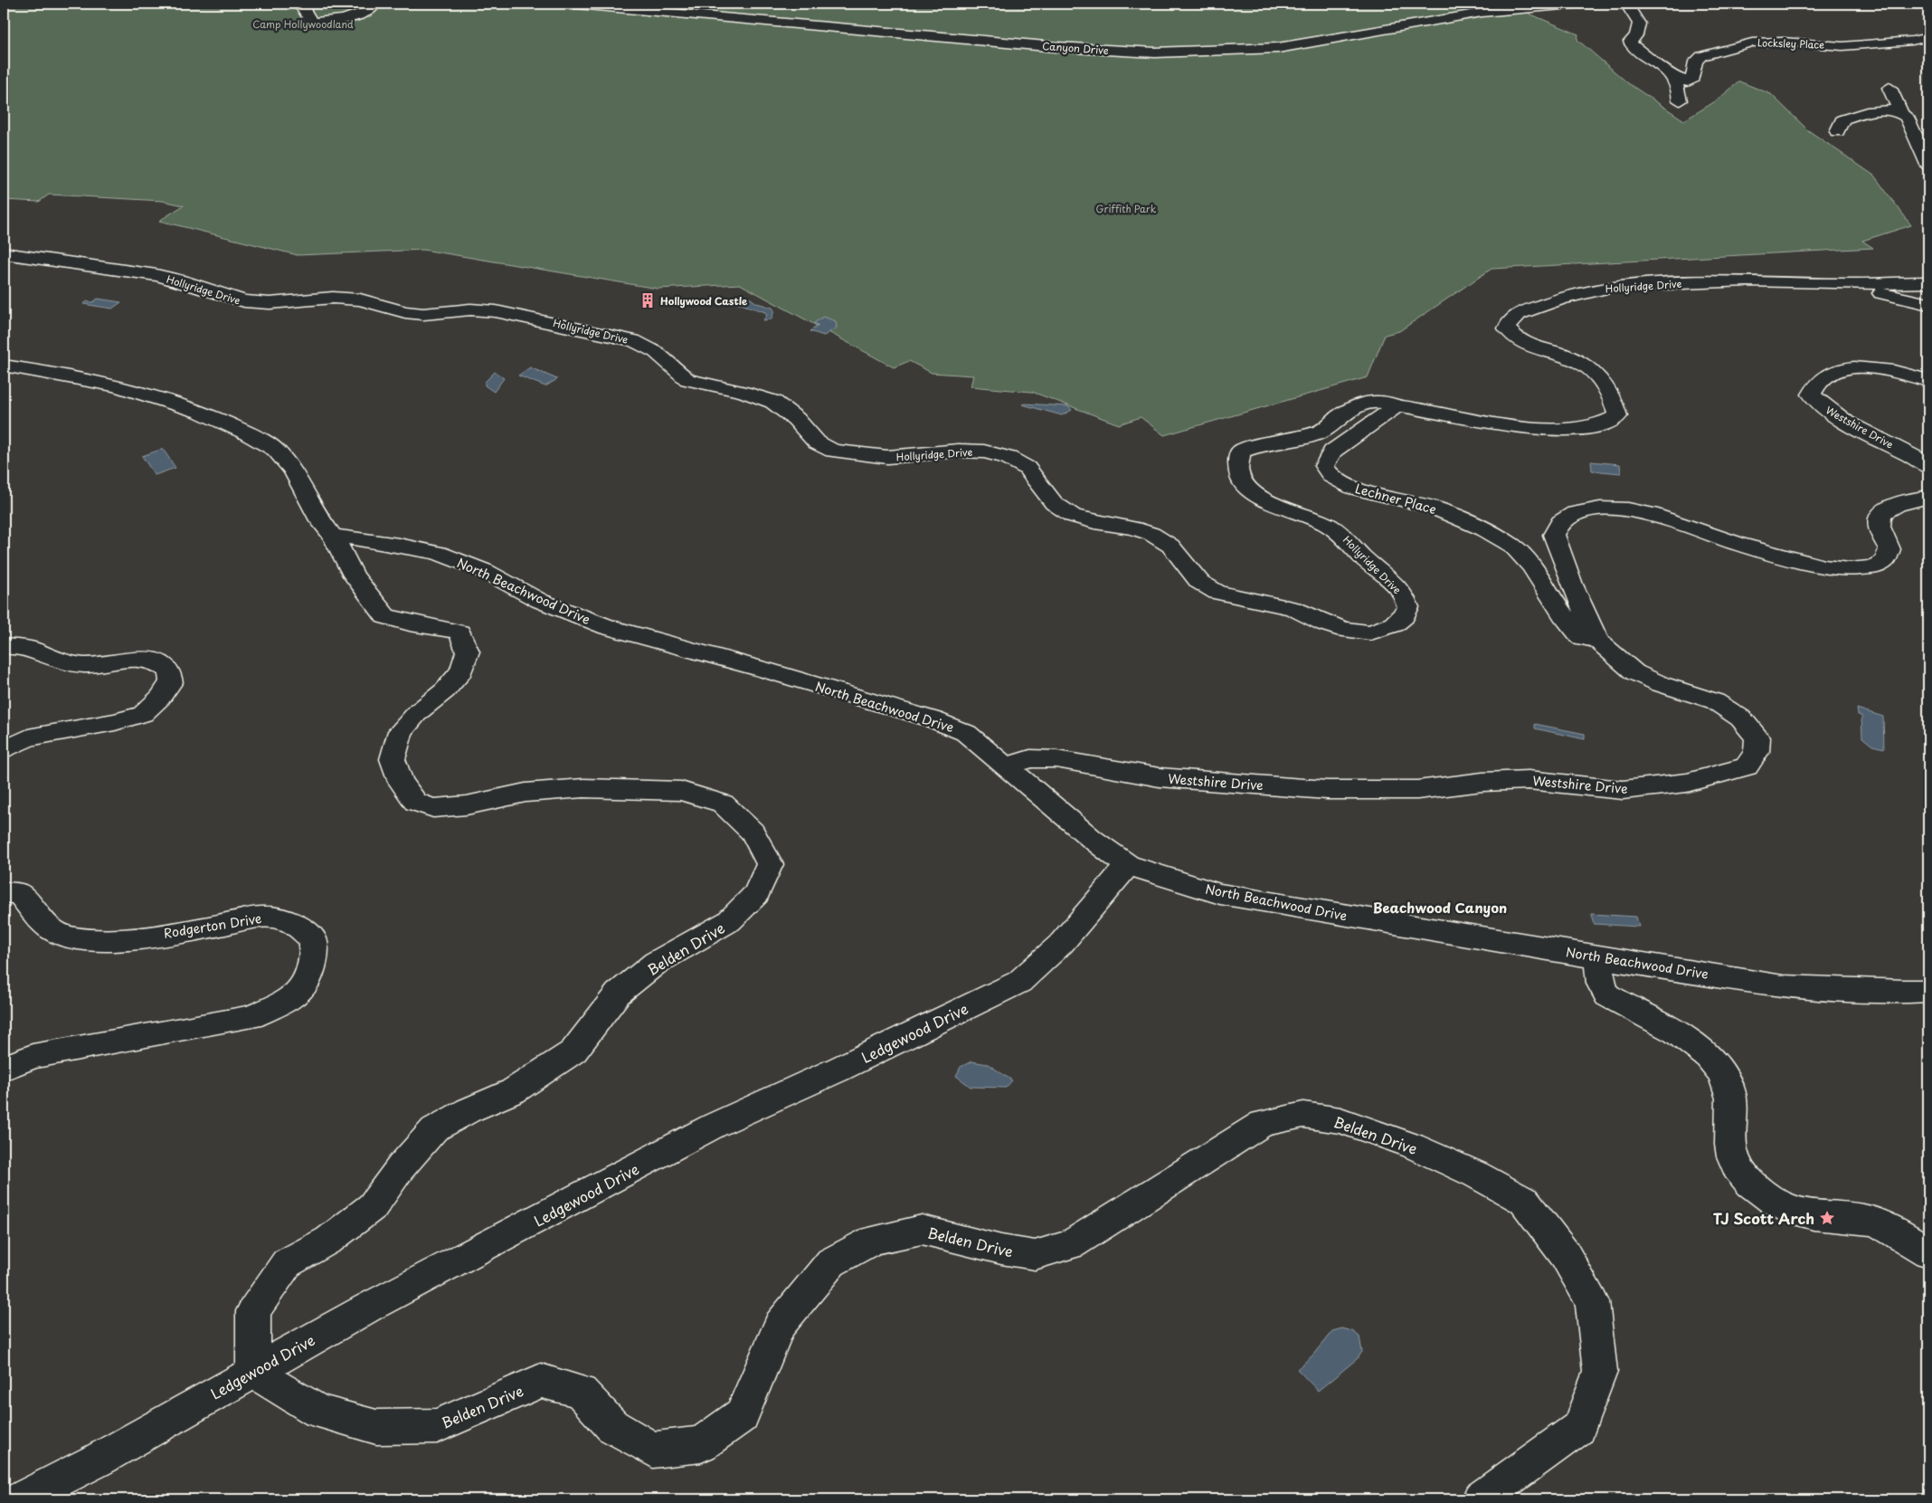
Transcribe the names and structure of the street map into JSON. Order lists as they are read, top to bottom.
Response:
{
  "streets": {
    "street": [
      "Locksley Place",
      "Canyon Drive",
      "Hollyridge Drive",
      "Westshire Drive",
      "Lechner Place",
      "North Beachwood Drive",
      "Rodgerton Drive",
      "Belden Drive",
      "Ledgewood Drive"
    ]
  },
  "crossings": [
    ["Hollyridge Drive", "Lechner Place"],
    ["Westshire Drive", "Lechner Place"],
    ["Westshire Drive", "North Beachwood Drive"],
    ["North Beachwood Drive", "Belden Drive"],
    ["North Beachwood Drive", "Ledgewood Drive"],
    ["Belden Drive", "Ledgewood Drive"]
  ],
  "districts": ["Beachwood Canyon"],
  "parks": ["Camp Hollywoodland", "Griffith Park"],
  "places": {
    "building": ["Hollywood Castle"],
    "place": ["TJ Scott Arch"]
  }
}
